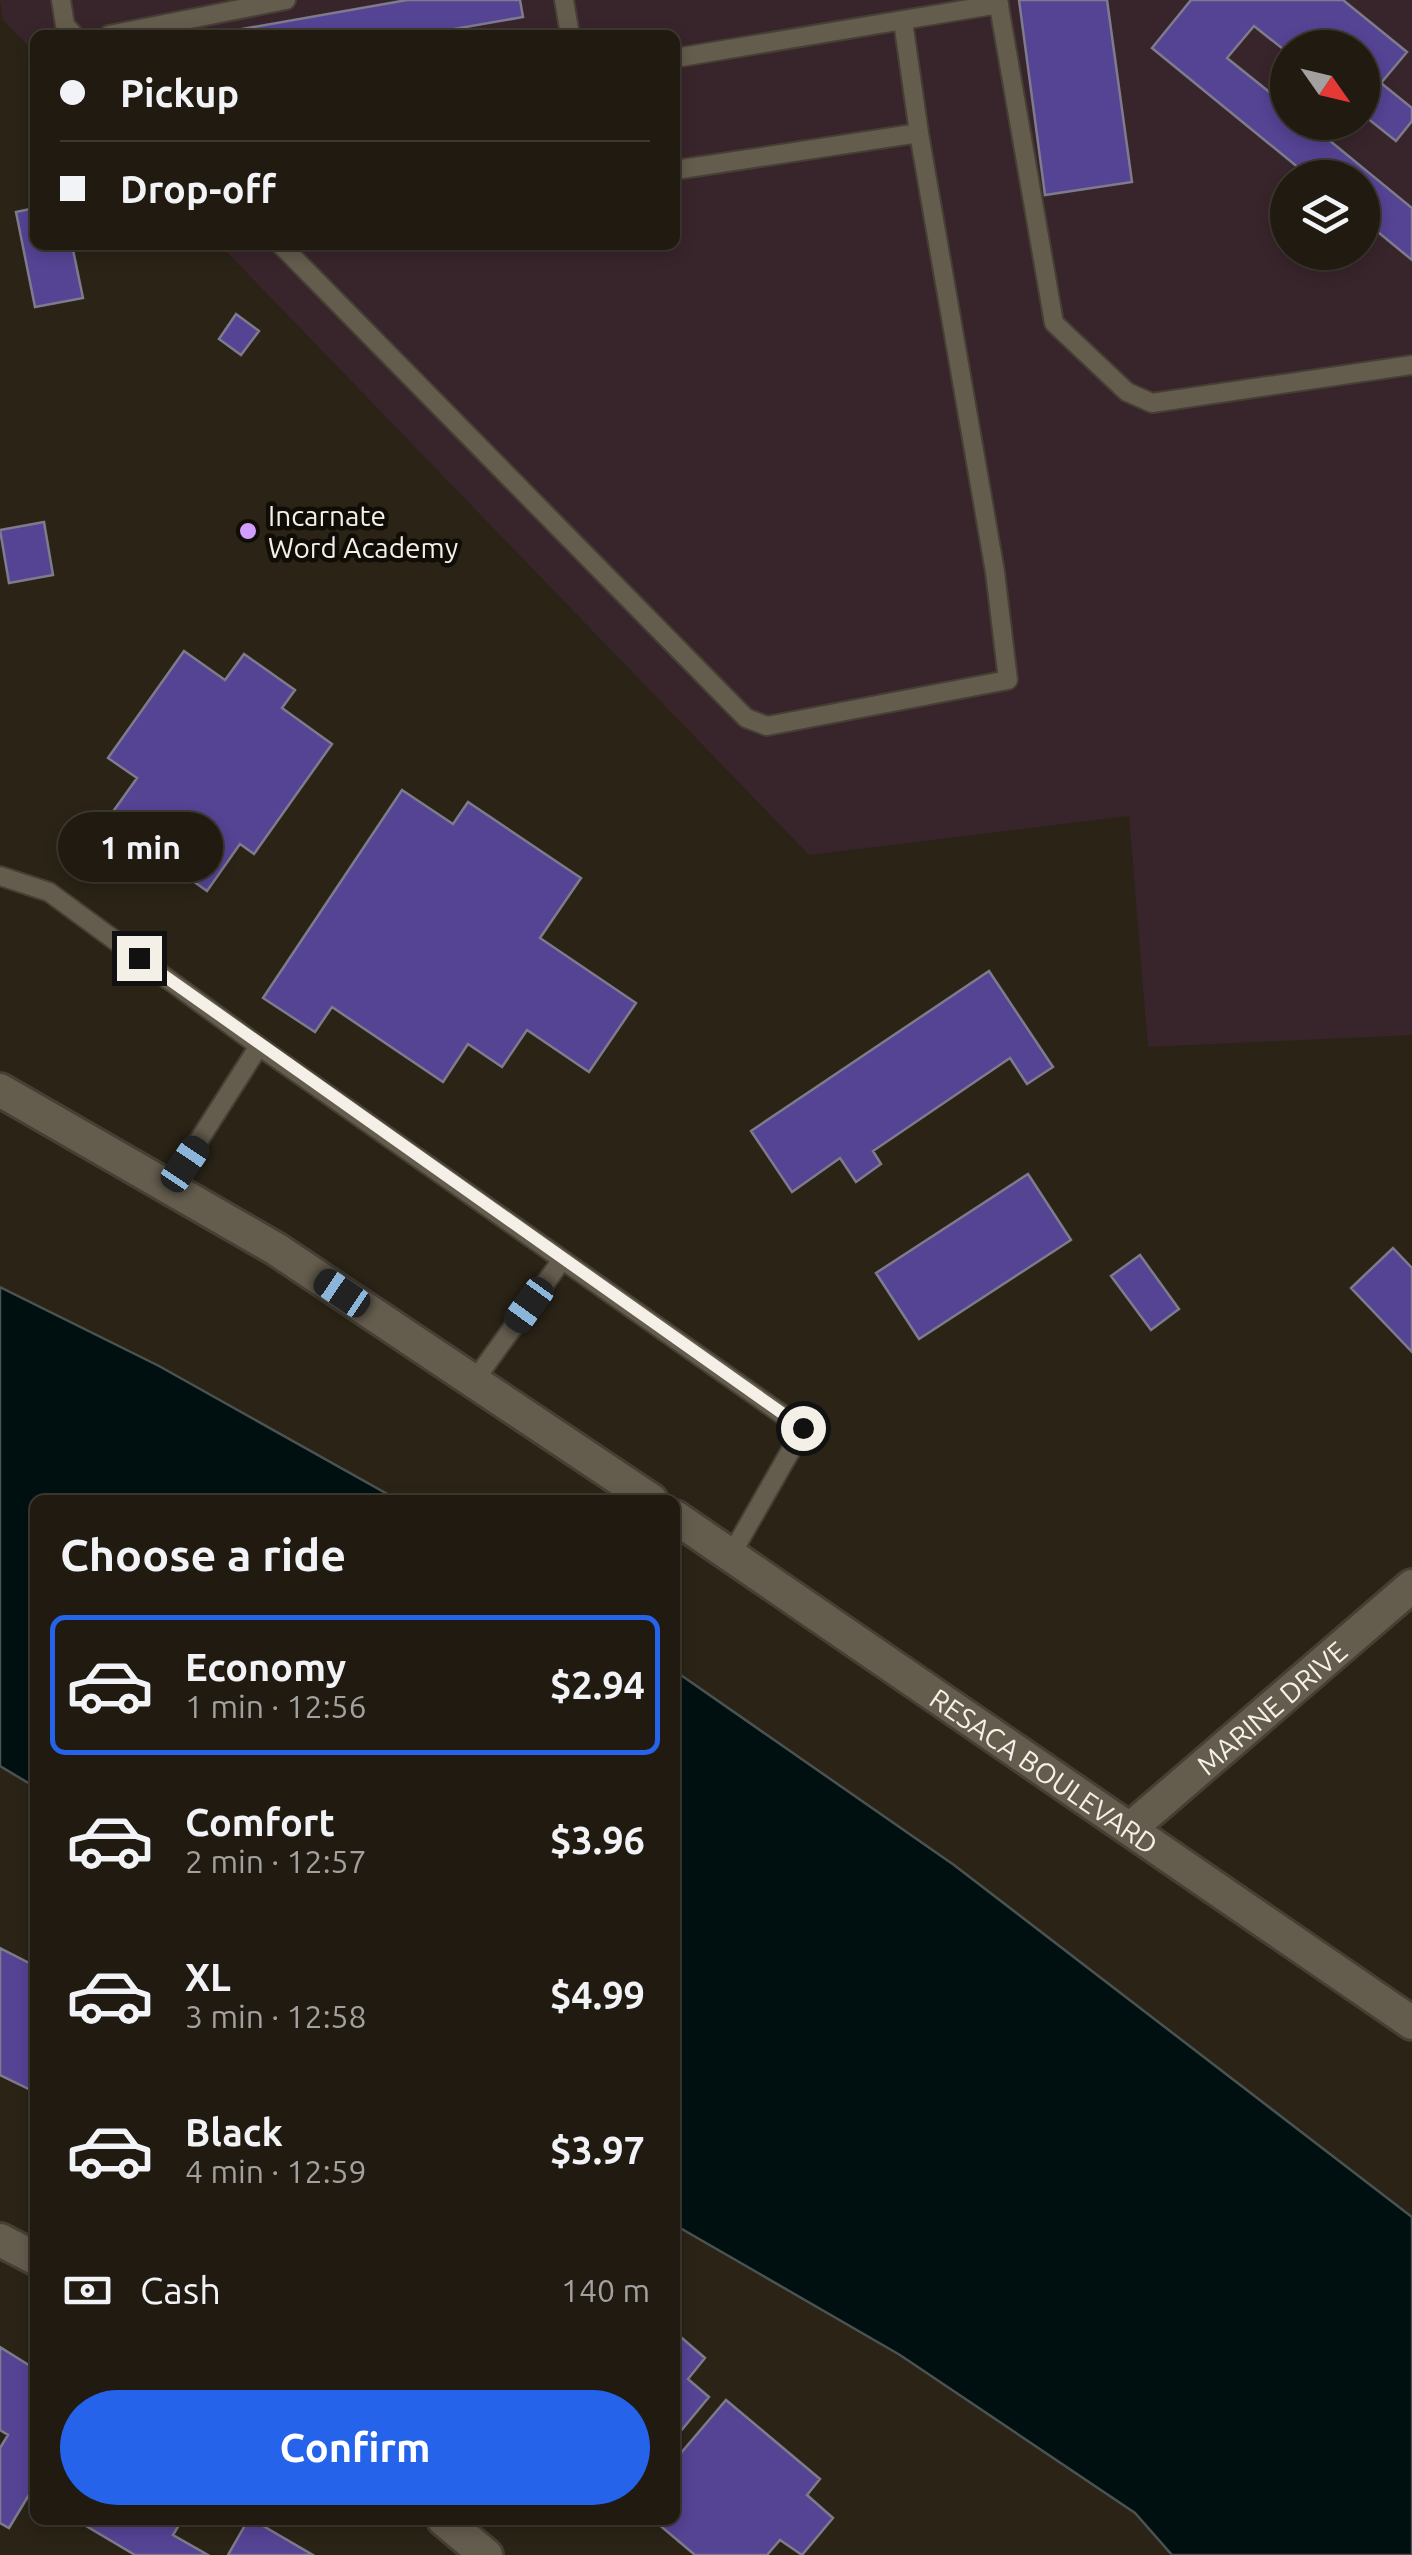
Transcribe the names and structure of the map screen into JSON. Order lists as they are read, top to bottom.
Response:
{
  "streets": {
    "street": ["MARINE DRIVE", "RESACA BOULEVARD"]
  },
  "crossings": [
    ["MARINE DRIVE", "RESACA BOULEVARD"]
  ],
  "places": ["Incarnate Word Academy"],
  "north": "bottom right",
  "page": {
    "banner": ["Pickup", "Drop-off"],
    "bubble": "1 min",
    "heading": "Choose a ride",
    "list": [
      {
        "name": "Economy",
        "note": "1 min · 12:56",
        "value": "$2.94"
      },
      {
        "name": "Comfort",
        "note": "2 min · 12:57",
        "value": "$3.96"
      },
      {
        "name": "XL",
        "note": "3 min · 12:58",
        "value": "$4.99"
      },
      {
        "name": "Black",
        "note": "4 min · 12:59",
        "value": "$3.97"
      }
    ],
    "pay": ["Cash", "140 m"],
    "buttons": "Confirm"
  }
}
